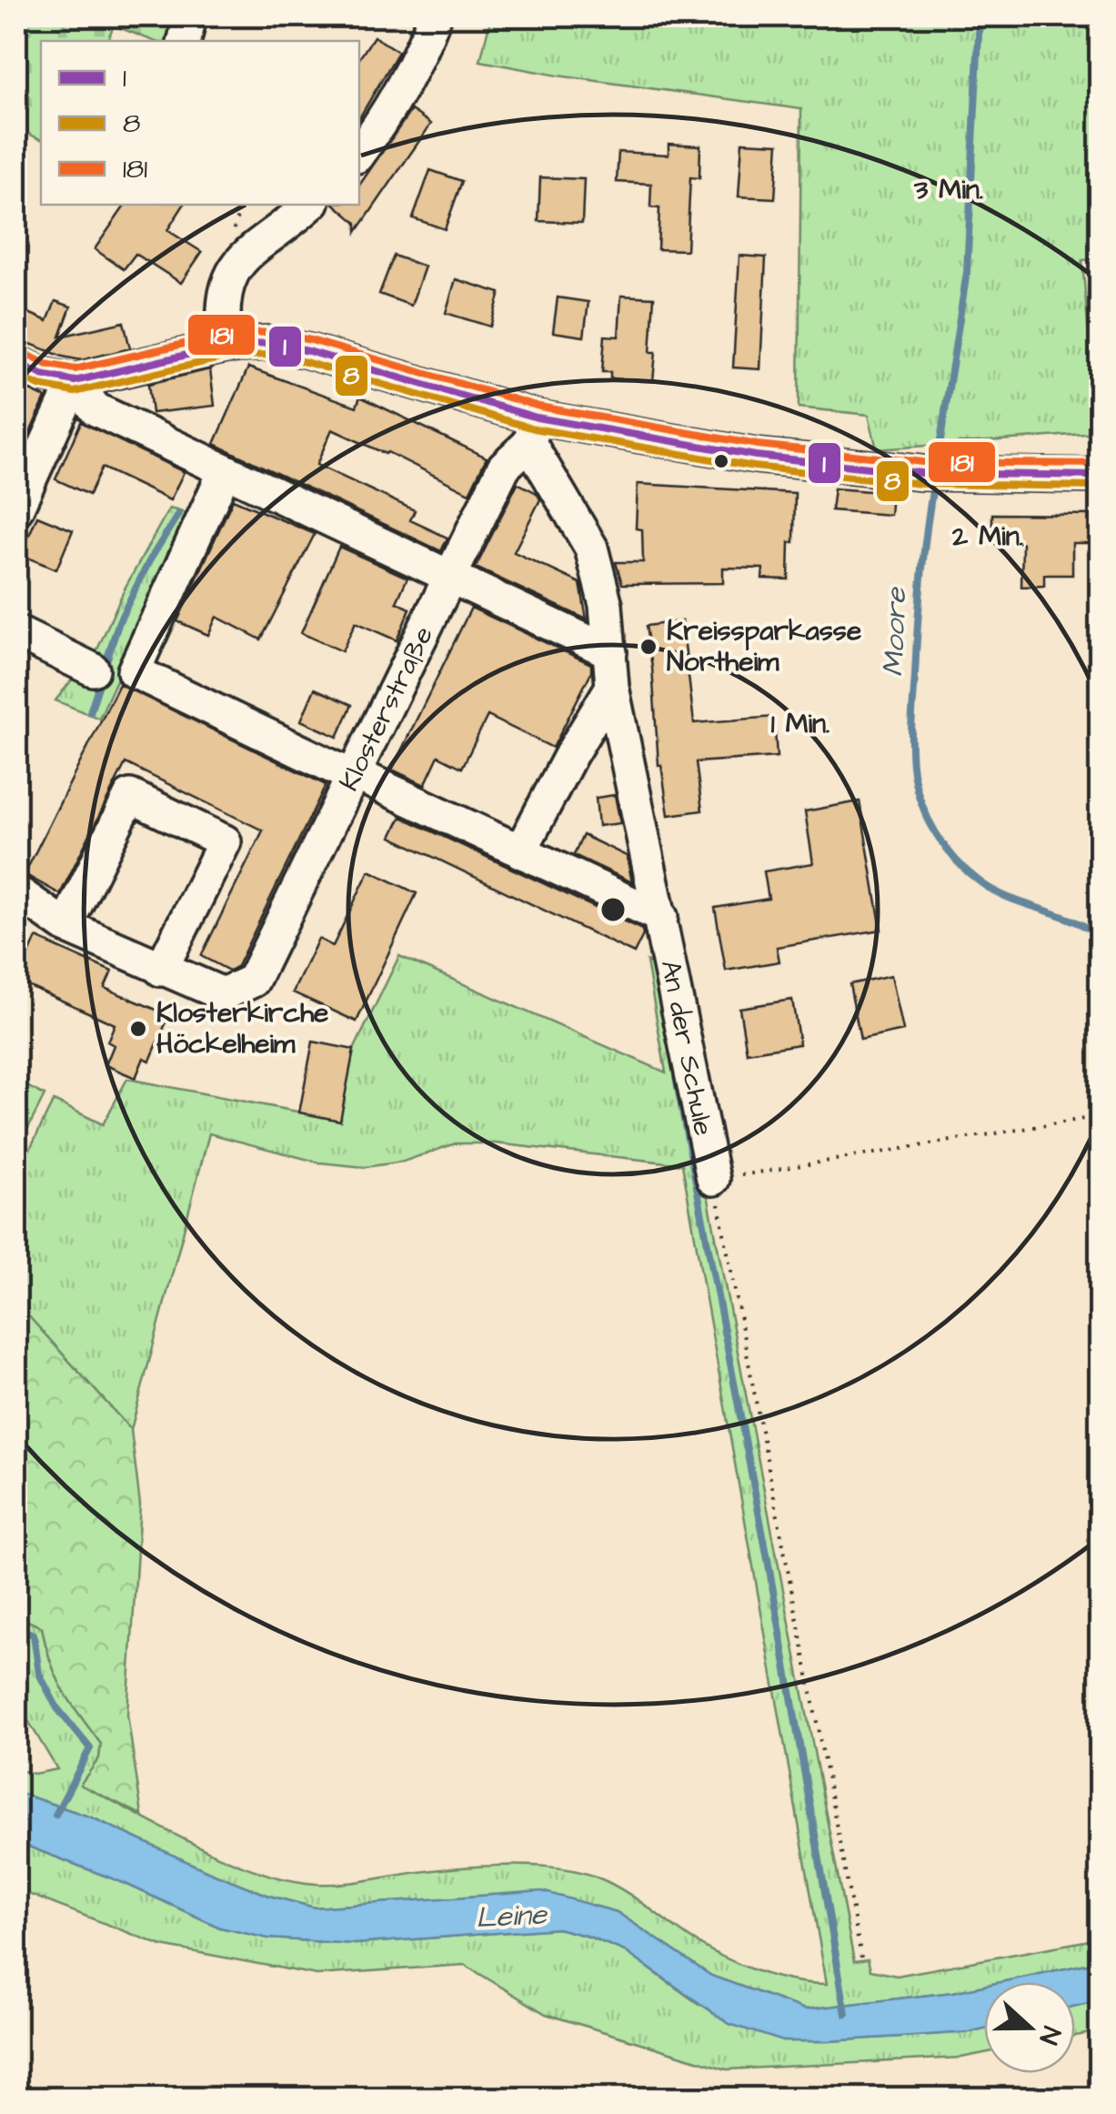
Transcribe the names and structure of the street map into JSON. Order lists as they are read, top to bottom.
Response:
{
  "streets": {
    "street": ["Klosterstraße", "An der Schule"]
  },
  "crossings": [
    ["Klosterstraße", "An der Schule"]
  ],
  "water": ["Moore", "Leine"],
  "places": ["Kreissparkasse Northeim", "Klosterkirche Höckelheim"],
  "lines": ["transit line 181", "transit line 1", "transit line 8"],
  "legend": ["1", "8", "181"],
  "north": "right",
  "rings": ["3 Min.", "2 Min.", "1 Min."]
}
